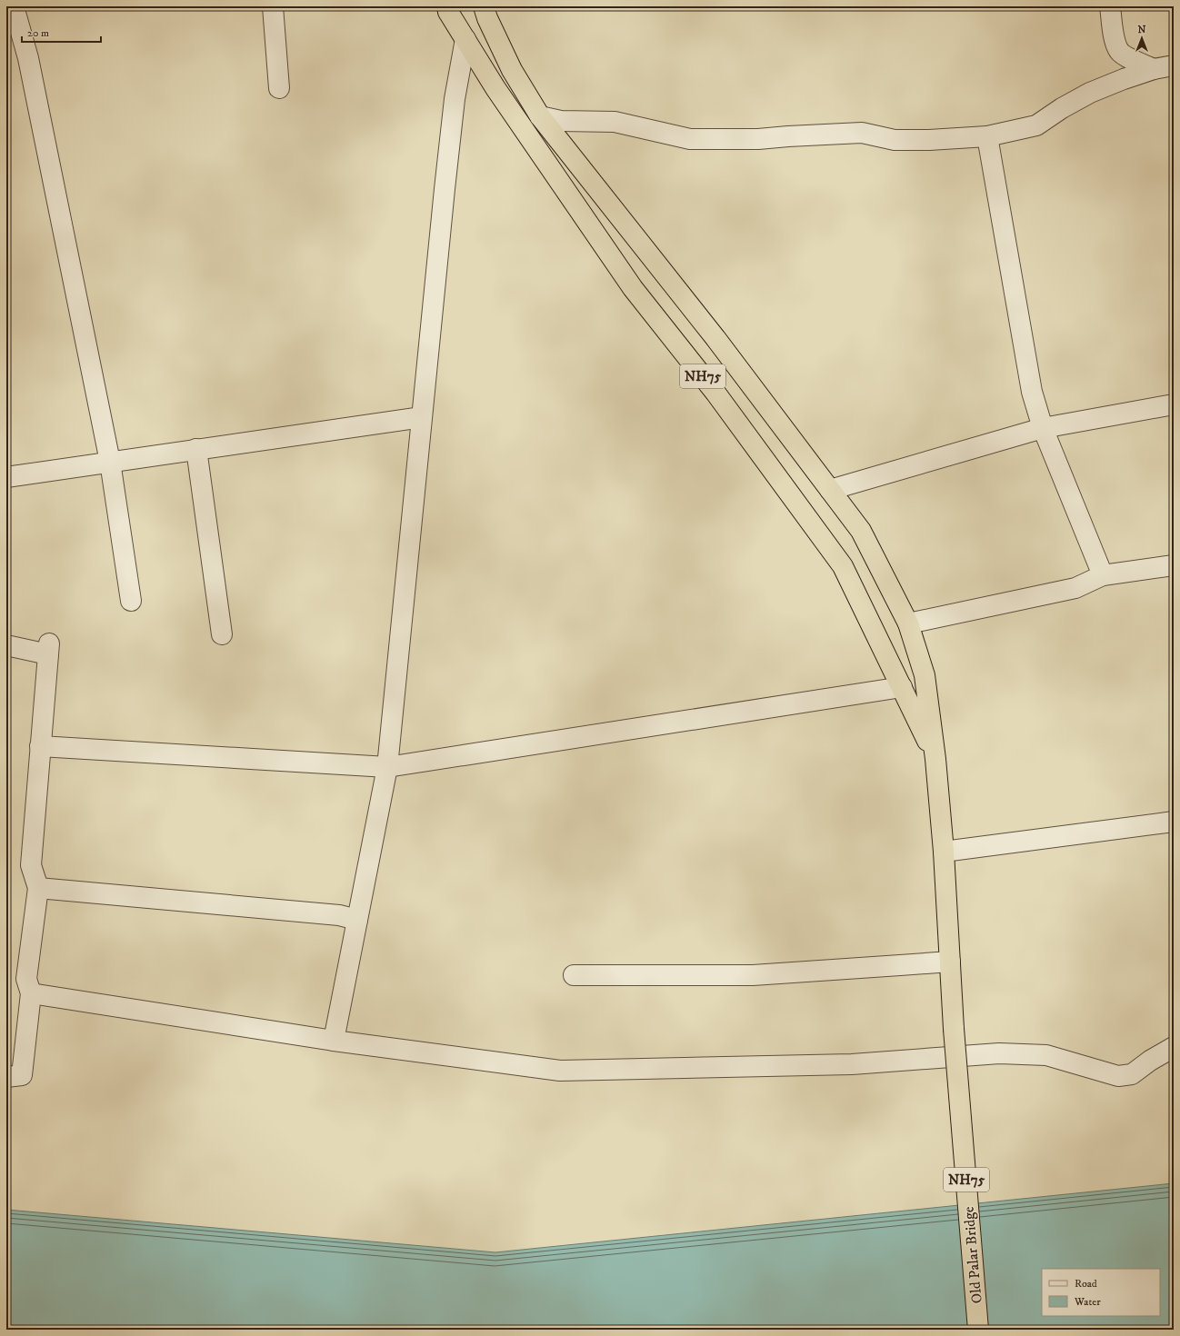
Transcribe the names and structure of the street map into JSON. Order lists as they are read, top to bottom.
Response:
{
  "streets": {
    "highway": ["NH75", "Old Palar Bridge"]
  },
  "crossings": [
    ["NH75", "Old Palar Bridge"]
  ],
  "legend": ["Road", "Water"],
  "scale_bar": "20 m",
  "north": "top"
}
